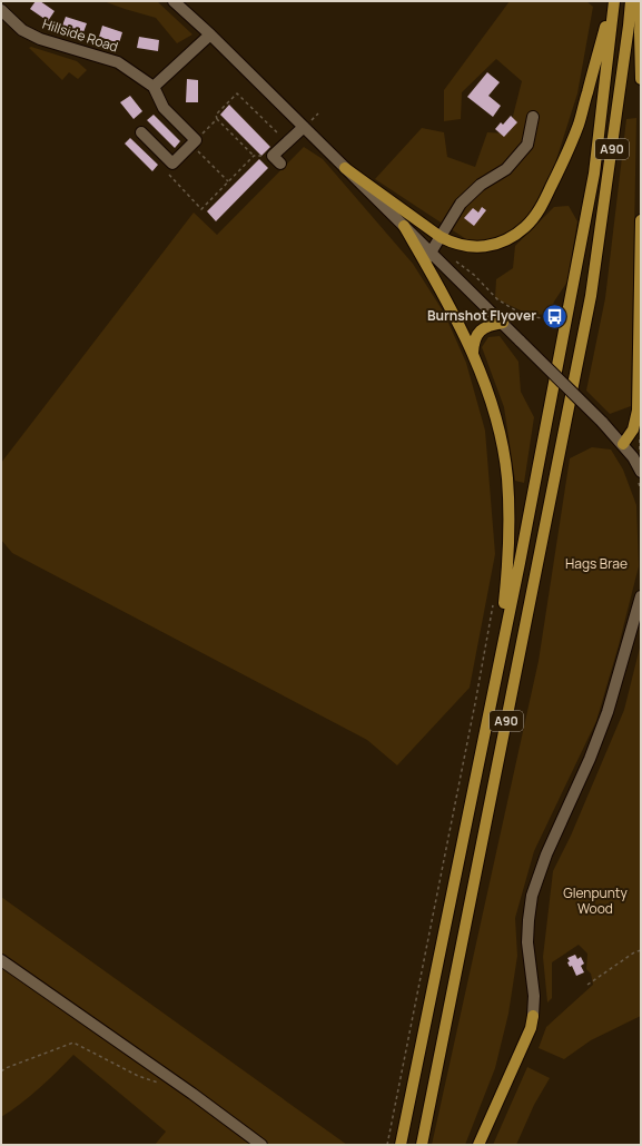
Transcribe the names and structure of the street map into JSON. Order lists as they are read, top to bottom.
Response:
{
  "streets": {
    "main road": ["A90"],
    "street": ["Hillside Road"]
  },
  "parks": ["Hags Brae", "Glenpunty Wood"],
  "places": {
    "bus stop": ["Burnshot Flyover"]
  }
}
